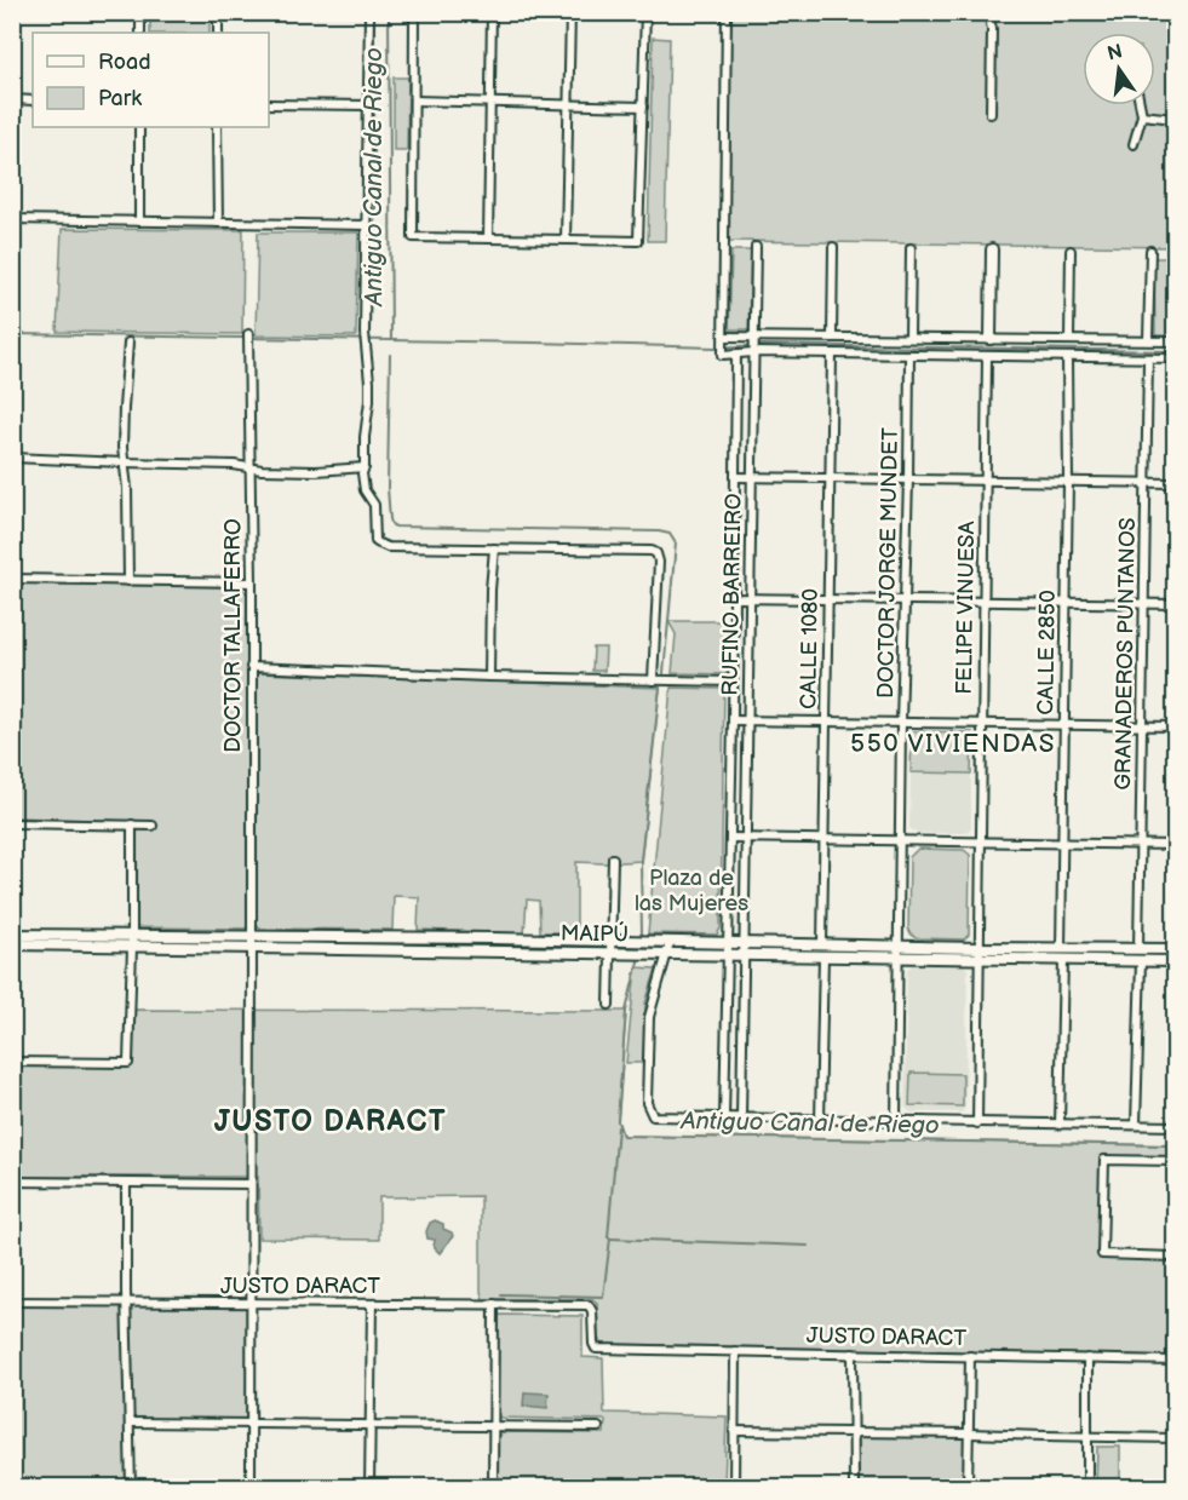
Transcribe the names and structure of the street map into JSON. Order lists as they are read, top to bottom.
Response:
{
  "streets": {
    "street": [
      "DOCTOR JORGE MUNDET",
      "RUFINO BARREIRO",
      "FELIPE VINUESA",
      "DOCTOR TALLAFERRO",
      "CALLE 1080",
      "CALLE 2850",
      "GRANADEROS PUNTANOS",
      "MAIPÚ",
      "JUSTO DARACT"
    ]
  },
  "crossings": [
    ["DOCTOR JORGE MUNDET", "MAIPÚ"],
    ["RUFINO BARREIRO", "MAIPÚ"],
    ["FELIPE VINUESA", "MAIPÚ"],
    ["DOCTOR TALLAFERRO", "MAIPÚ"],
    ["CALLE 1080", "MAIPÚ"],
    ["CALLE 2850", "MAIPÚ"],
    ["GRANADEROS PUNTANOS", "MAIPÚ"]
  ],
  "districts": ["550 VIVIENDAS", "JUSTO DARACT"],
  "water": ["Antiguo Canal de Riego"],
  "parks": ["Plaza de las Mujeres"],
  "legend": ["Road", "Park"],
  "north": "top"
}
